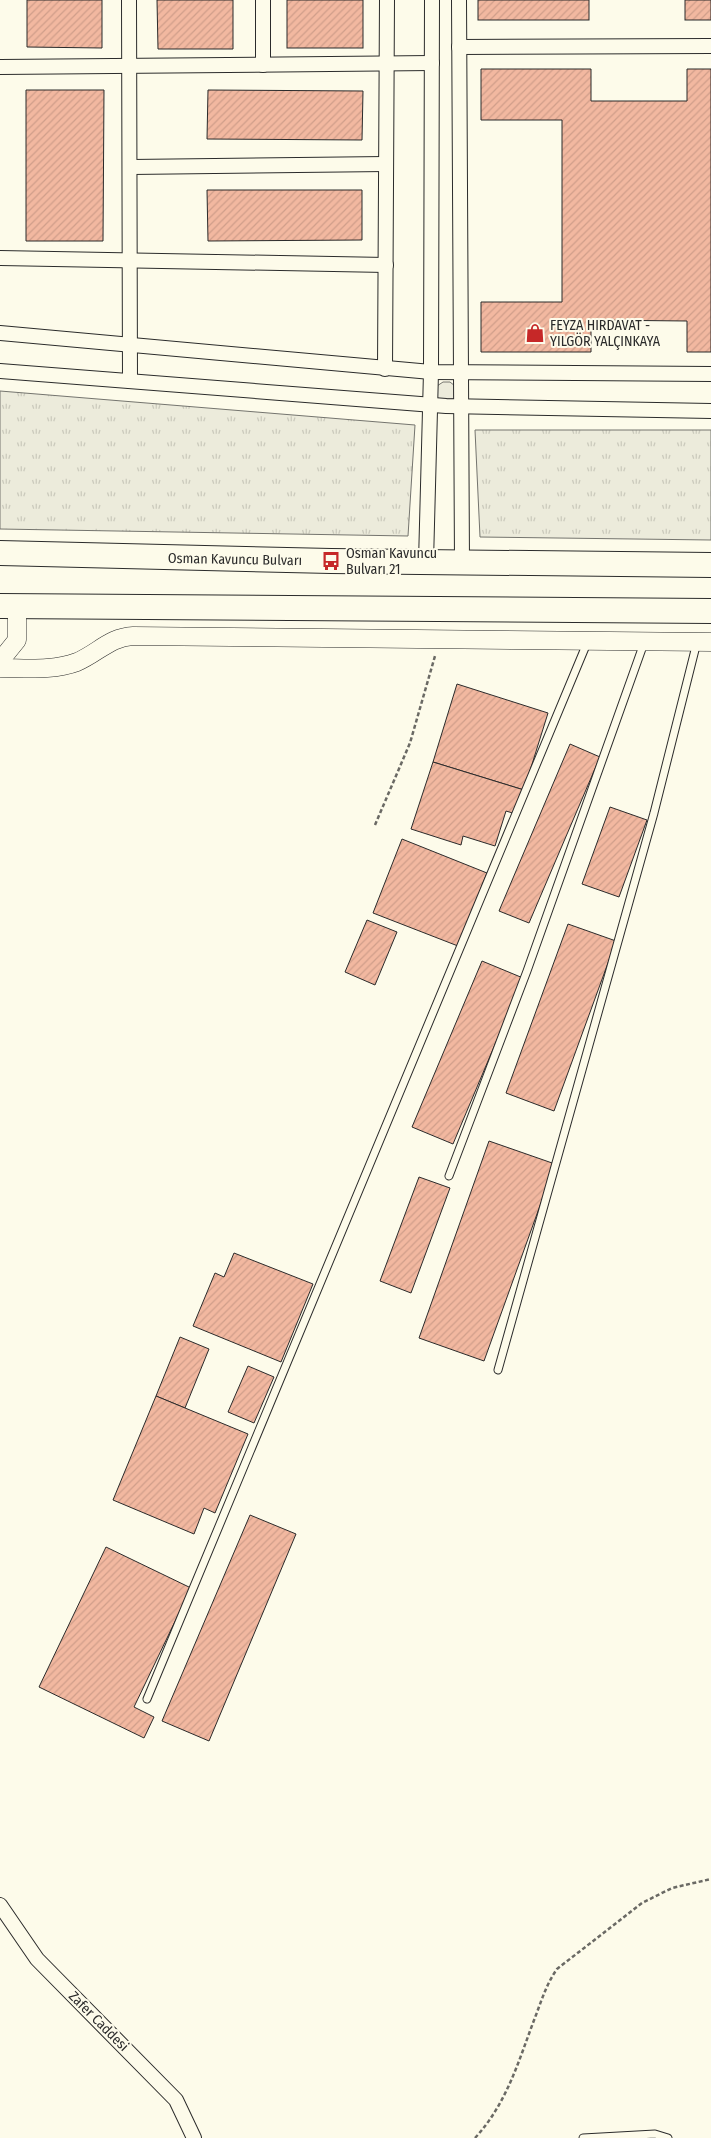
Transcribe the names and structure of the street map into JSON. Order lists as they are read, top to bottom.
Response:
{
  "streets": {
    "highway": ["Osman Kavuncu Bulvarı"],
    "street": ["Zafer Caddesi"]
  },
  "places": {
    "shop": ["FEYZA HIRDAVAT - YILGÖR YALÇINKAYA"],
    "bus stop": ["Osman Kavuncu Bulvarı 21"]
  }
}
